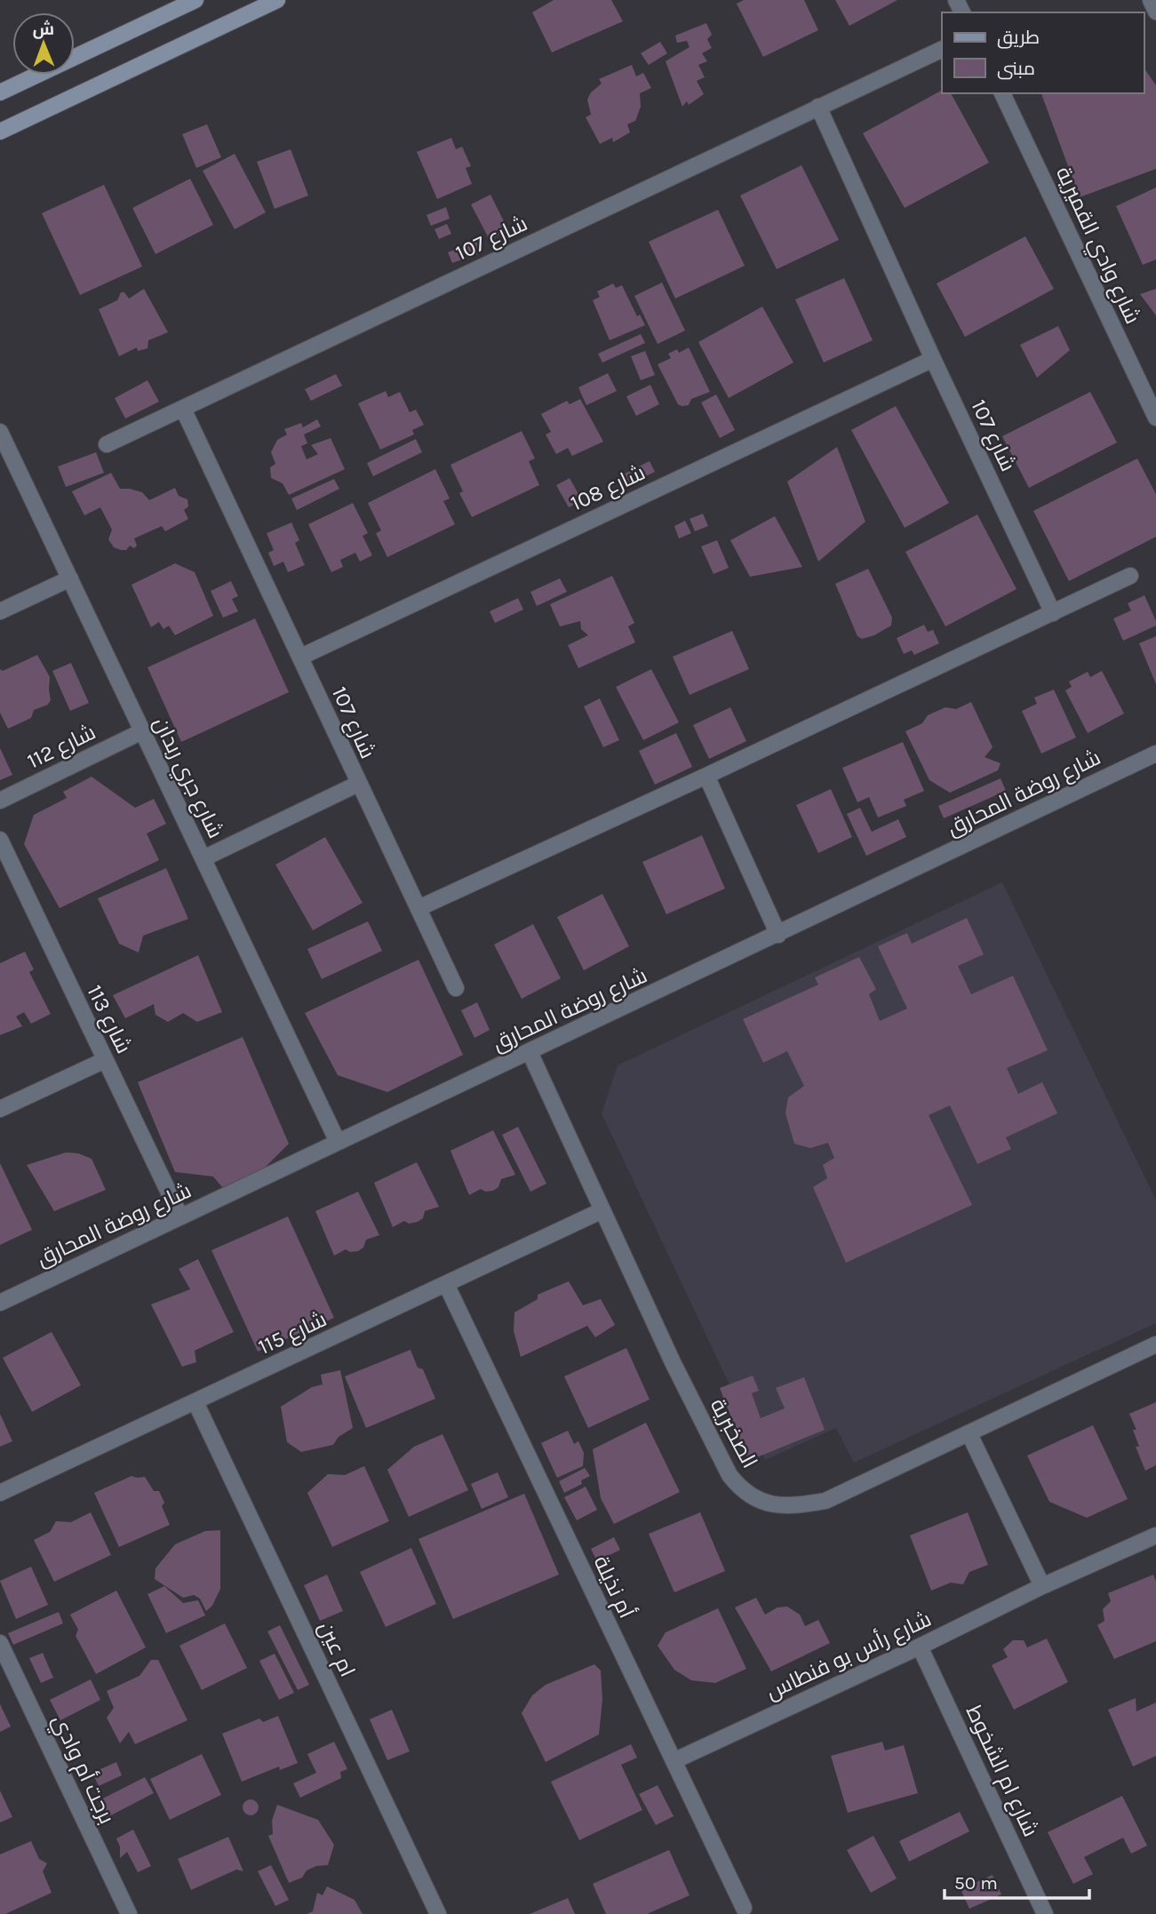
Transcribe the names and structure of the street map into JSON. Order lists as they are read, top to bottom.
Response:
{
  "streets": {
    "street": [
      "شارع 107",
      "شارع وادي القميرية",
      "شارع 108",
      "شارع 112",
      "شارع جري ربدان",
      "شارع روضة المحارق",
      "شارع 113",
      "شارع 115",
      "الصخبرية",
      "أم نذيلة",
      "ام عين",
      "شارع رأس بو فنطاس",
      "برجت أم وادي",
      "شارع ام الشخوط"
    ]
  },
  "crossings": [
    ["شارع 107", "شارع 108"],
    ["شارع 107", "شارع جري ربدان"],
    ["شارع 112", "شارع جري ربدان"],
    ["شارع جري ربدان", "شارع روضة المحارق"],
    ["شارع روضة المحارق", "شارع 113"],
    ["شارع روضة المحارق", "الصخبرية"],
    ["شارع 115", "الصخبرية"],
    ["شارع 115", "أم نذيلة"],
    ["شارع 115", "ام عين"],
    ["أم نذيلة", "شارع رأس بو فنطاس"],
    ["شارع رأس بو فنطاس", "شارع ام الشخوط"]
  ],
  "legend": ["طريق", "مبنى"],
  "scale_bar": "50 m",
  "north": "top"
}
